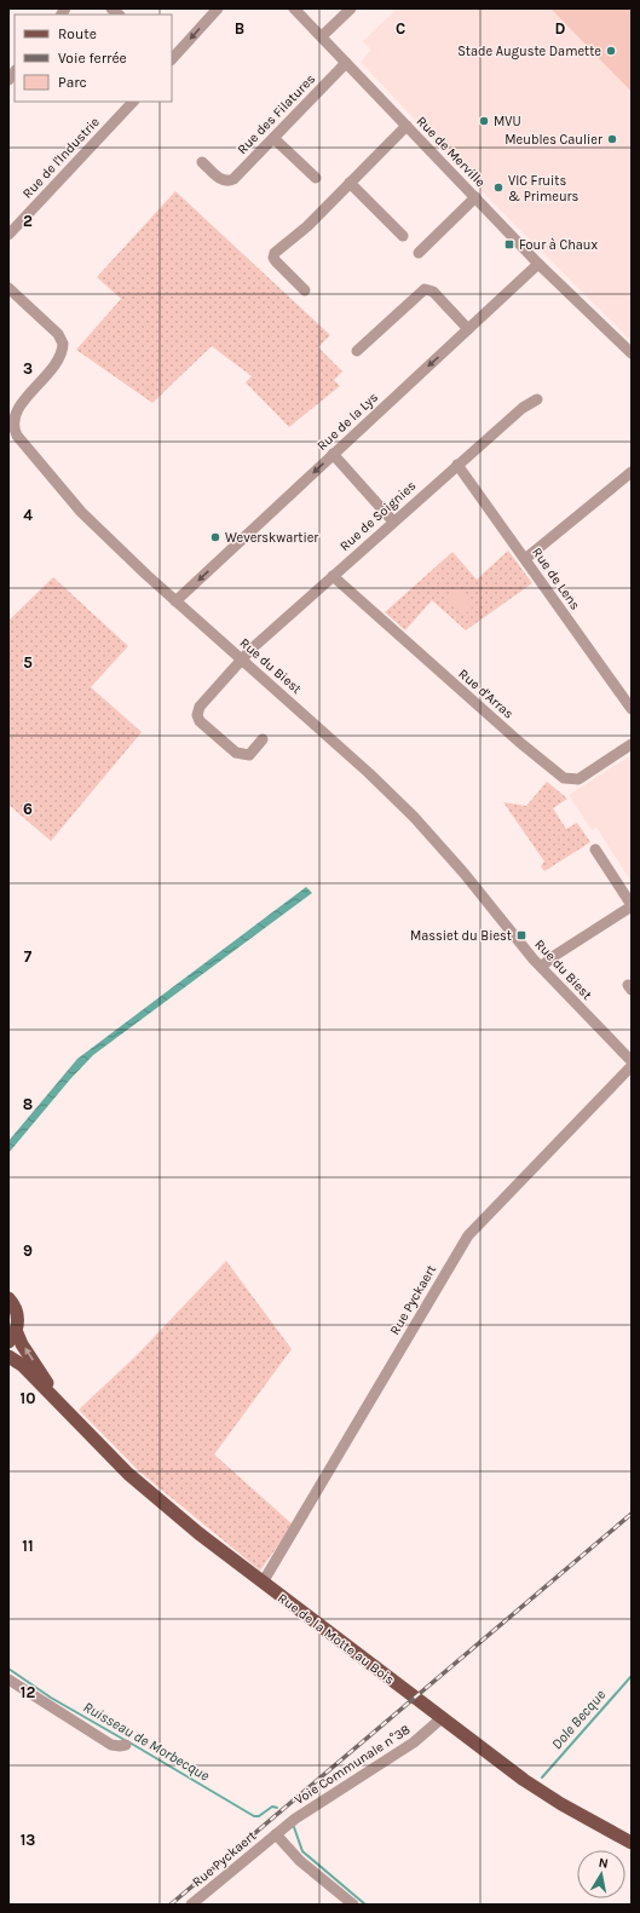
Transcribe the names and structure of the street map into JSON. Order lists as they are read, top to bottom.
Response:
{
  "streets": {
    "main road": ["Rue de la Motte au Bois"],
    "street": [
      "Rue des Filatures",
      "Rue de Merville",
      "Rue de l'Industrie",
      "Rue de la Lys",
      "Rue de Soignies",
      "Rue de Lens",
      "Rue du Biest",
      "Rue d'Arras",
      "Rue Pyckaert",
      "Voie Communale n°38"
    ]
  },
  "crossings": [
    ["Rue des Filatures", "Rue de Merville"],
    ["Rue de Merville", "Rue de la Lys"],
    ["Rue de la Lys", "Rue du Biest"],
    ["Rue de Soignies", "Rue de Lens"],
    ["Rue de Soignies", "Rue du Biest"],
    ["Rue de Soignies", "Rue d'Arras"],
    ["Rue Pyckaert", "Rue de la Motte au Bois"],
    ["Rue Pyckaert", "Voie Communale n°38"],
    ["Rue de la Motte au Bois", "Voie Communale n°38"]
  ],
  "one_way": ["Rue de la Lys"],
  "water": ["Dole Becque", "Ruisseau de Morbecque"],
  "places": {
    "other": [
      "Stade Auguste Damette",
      "MVU",
      "Meubles Caulier",
      "VIC Fruits & Primeurs",
      "Weverskwartier"
    ],
    "transit": ["Four à Chaux", "Massiet du Biest"]
  },
  "legend": ["Route", "Voie ferrée", "Parc"],
  "north": "top",
  "grid": {
    "columns": ["B", "C", "D"],
    "rows": [
      "2",
      "3",
      "4",
      "5",
      "6",
      "7",
      "8",
      "9",
      "10",
      "11",
      "12",
      "13"
    ]
  }
}
